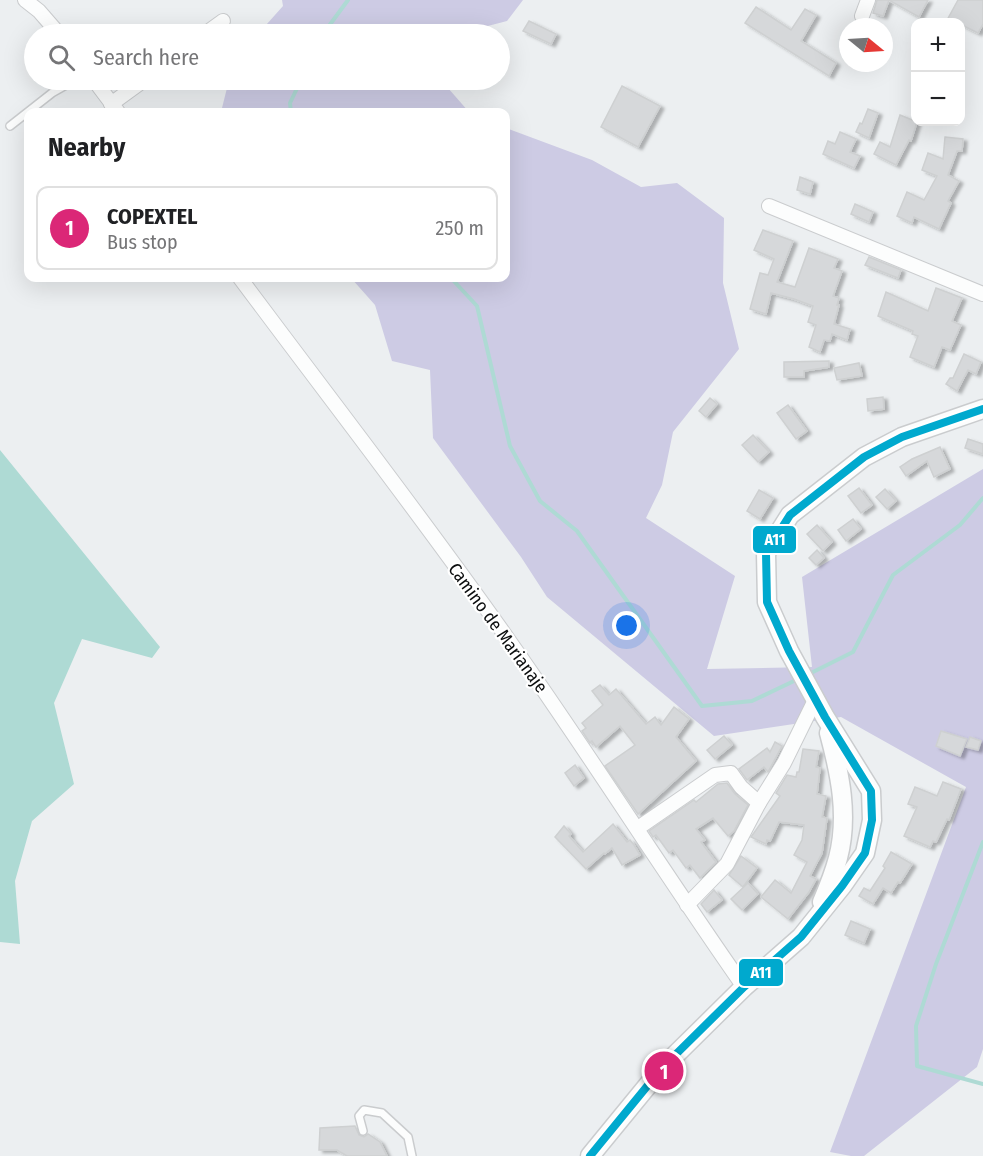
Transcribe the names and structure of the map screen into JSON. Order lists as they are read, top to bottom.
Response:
{
  "streets": {
    "street": ["Camino de Marianaje"]
  },
  "lines": ["transit line A11"],
  "north": "right",
  "page": {
    "map_buttons": ["+", "−"],
    "search": "Search here",
    "heading": "Nearby",
    "list": [
      {
        "mark": "1",
        "name": "COPEXTEL",
        "note": "Bus stop",
        "value": "250 m"
      }
    ],
    "pins": "1"
  }
}
